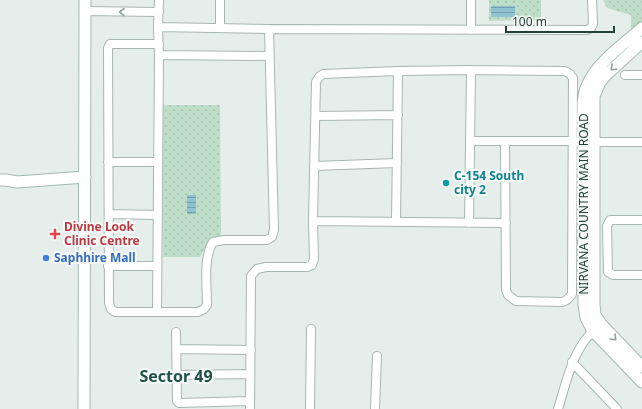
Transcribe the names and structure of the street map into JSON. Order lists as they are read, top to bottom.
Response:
{
  "streets": {
    "street": ["NIRVANA COUNTRY MAIN ROAD"]
  },
  "districts": ["Sector 49"],
  "places": {
    "other": ["C-154 South city 2", "Saphhire Mall"],
    "health": ["Divine Look Clinic Centre"]
  },
  "scale_bar": "100 m"
}
